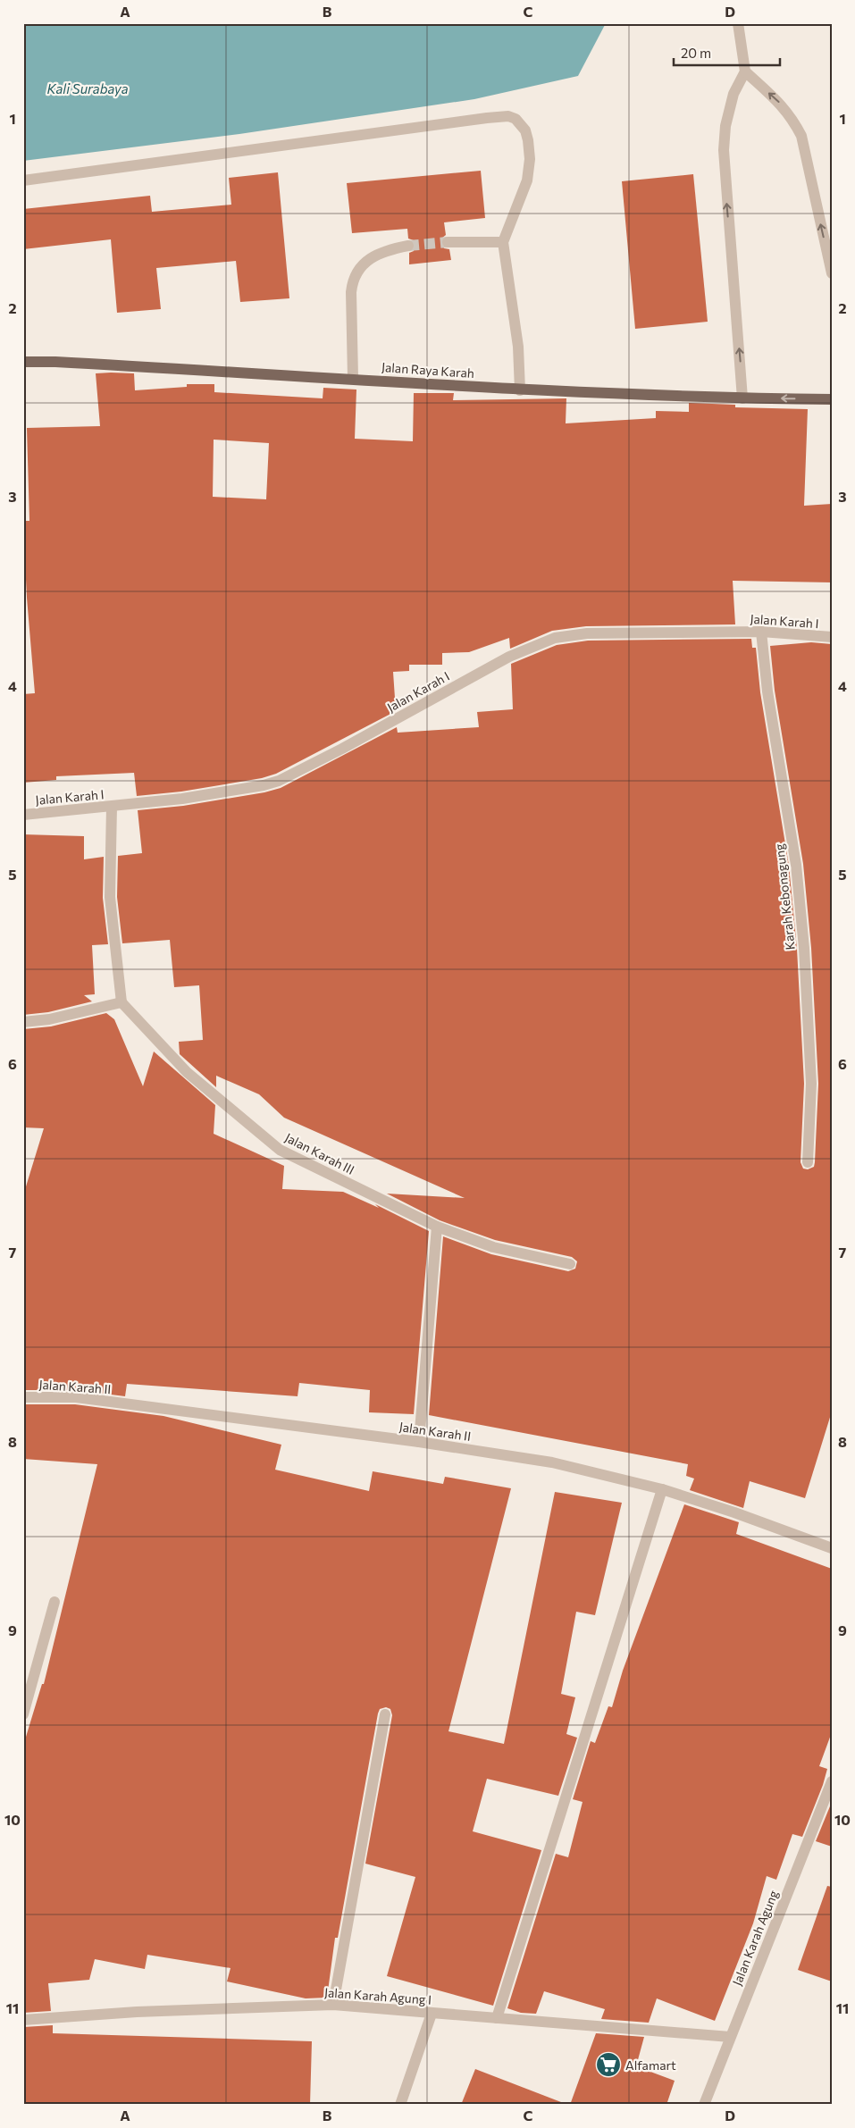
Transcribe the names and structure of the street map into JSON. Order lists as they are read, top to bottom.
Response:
{
  "streets": {
    "main road": ["Jalan Raya Karah"],
    "street": [
      "Jalan Karah I",
      "Karah Kebonagung",
      "Jalan Karah III",
      "Jalan Karah II",
      "Jalan Karah Agung",
      "Jalan Karah Agung I"
    ]
  },
  "crossings": [
    ["Jalan Karah I", "Karah Kebonagung"],
    ["Jalan Karah Agung", "Jalan Karah Agung I"]
  ],
  "water": ["Kali Surabaya"],
  "places": {
    "supermarket": ["Alfamart"]
  },
  "scale_bar": "20 m",
  "grid": {
    "columns": [
      "A",
      "B",
      "C",
      "D"
    ],
    "rows": [
      "1",
      "2",
      "3",
      "4",
      "5",
      "6",
      "7",
      "8",
      "9",
      "10",
      "11"
    ]
  }
}
